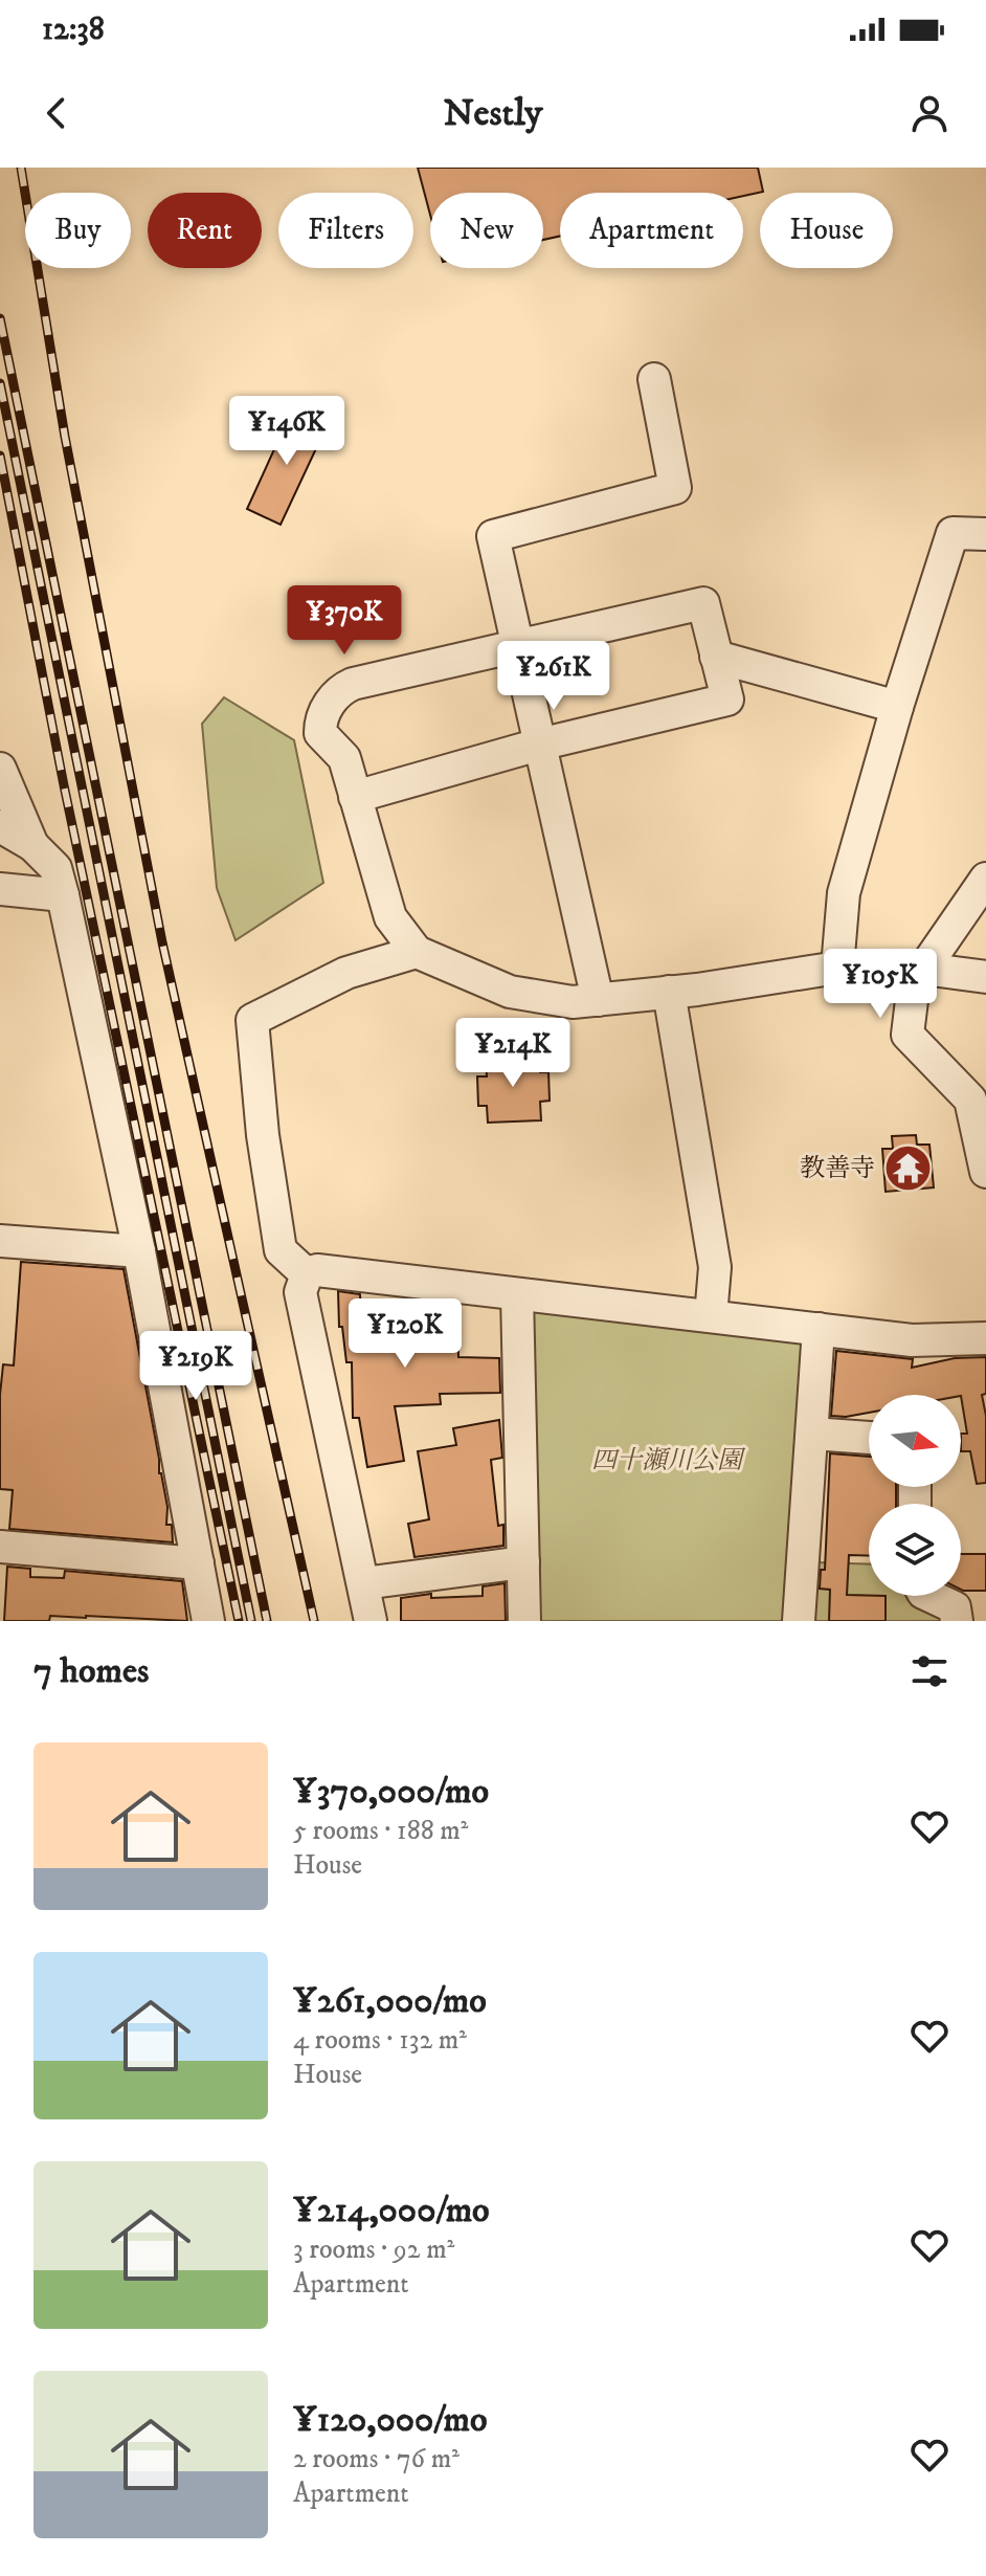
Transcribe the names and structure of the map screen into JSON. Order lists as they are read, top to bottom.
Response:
{
  "parks": ["四十瀬川公園"],
  "places": {
    "temple": ["教善寺"]
  },
  "north": "right",
  "page": {
    "status": "12:38",
    "header": "Nestly",
    "chip": [
      "Buy",
      "Rent",
      "Filters",
      "New",
      "Apartment",
      "House"
    ],
    "price": [
      "¥146K",
      "¥370K",
      "¥261K",
      "¥105K",
      "¥214K",
      "¥120K",
      "¥219K"
    ],
    "heading": "7 homes",
    "list": [
      {
        "name": "¥370,000/mo",
        "note": "5 rooms · 188 m² · House"
      },
      {
        "name": "¥261,000/mo",
        "note": "4 rooms · 132 m² · House"
      },
      {
        "name": "¥214,000/mo",
        "note": "3 rooms · 92 m² · Apartment"
      },
      {
        "name": "¥120,000/mo",
        "note": "2 rooms · 76 m² · Apartment"
      }
    ]
  }
}
